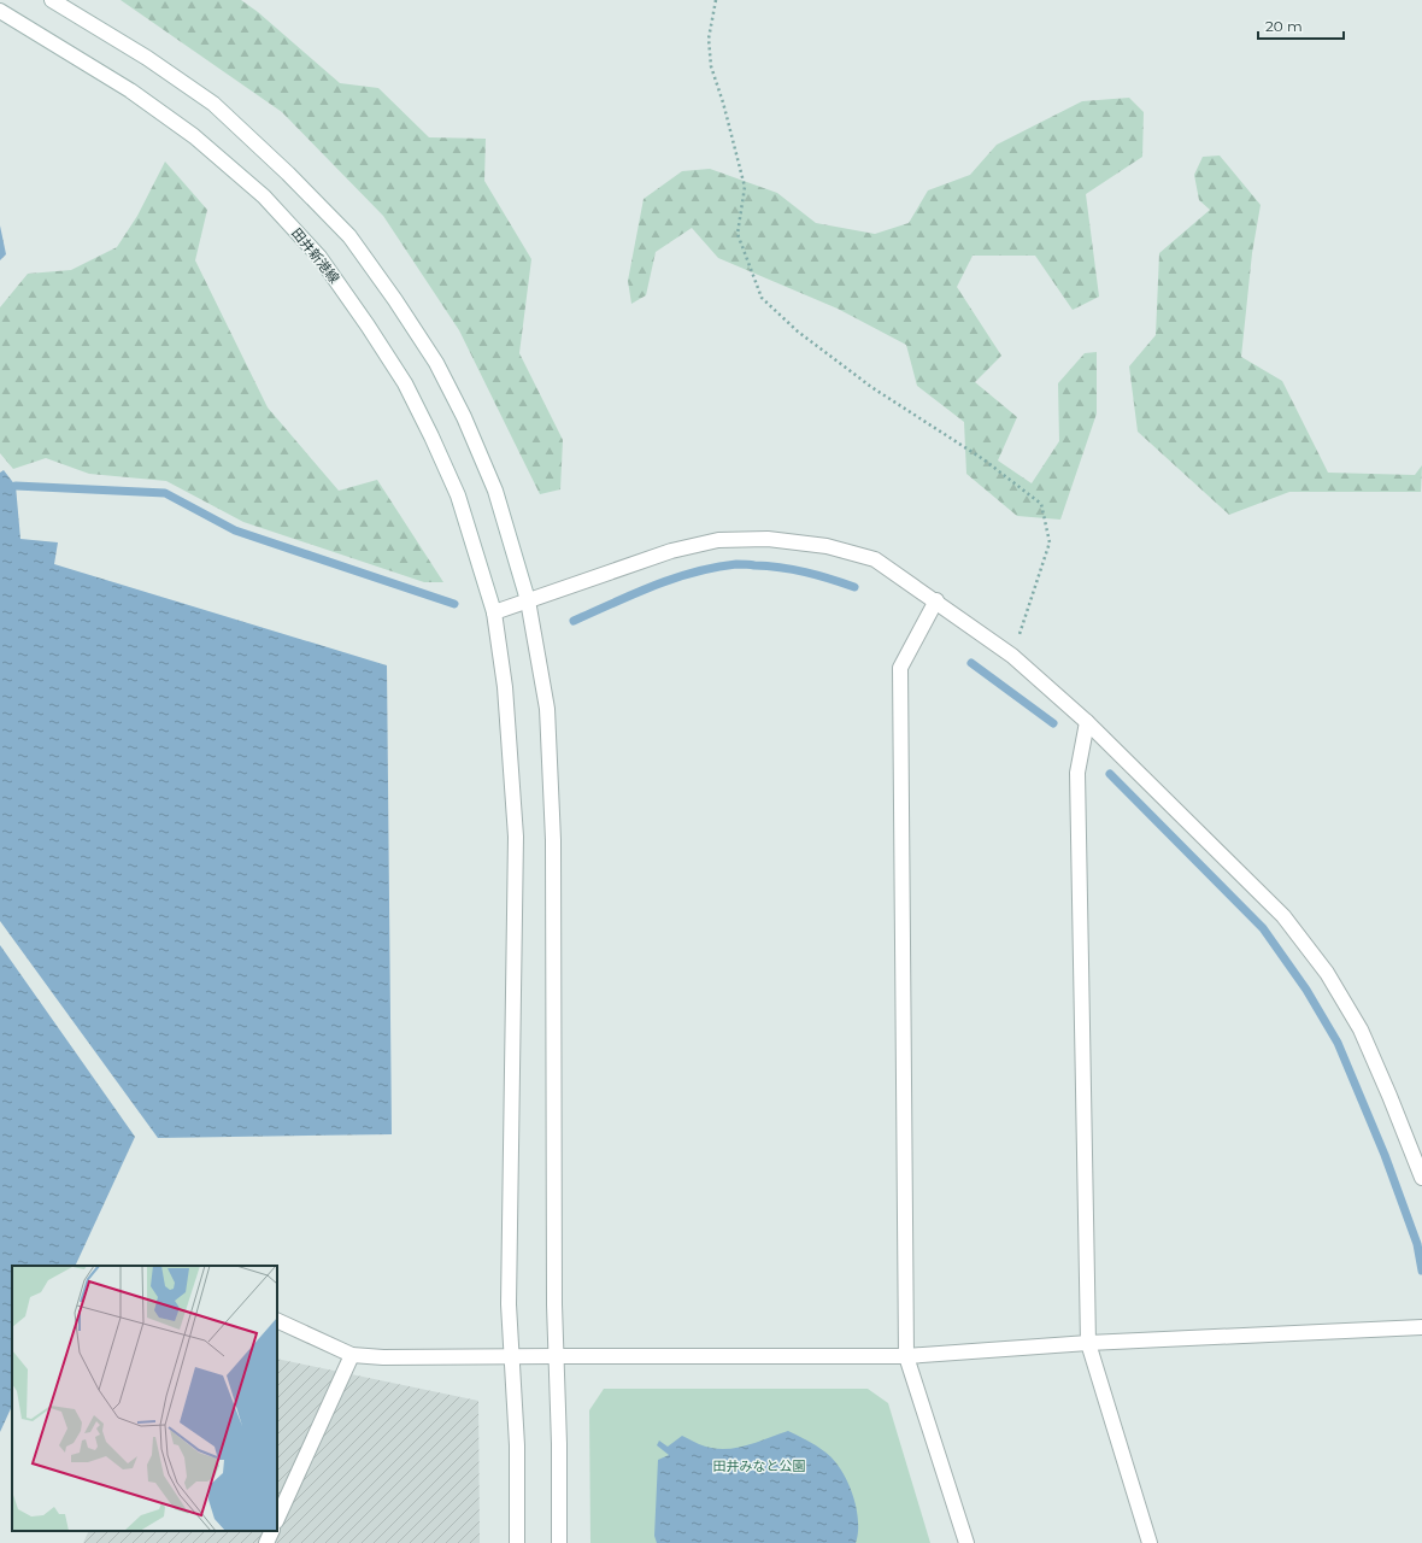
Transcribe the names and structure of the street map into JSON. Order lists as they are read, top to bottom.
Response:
{
  "streets": {
    "street": ["田井新港線"]
  },
  "parks": ["田井みなと公園"],
  "scale_bar": "20 m"
}
